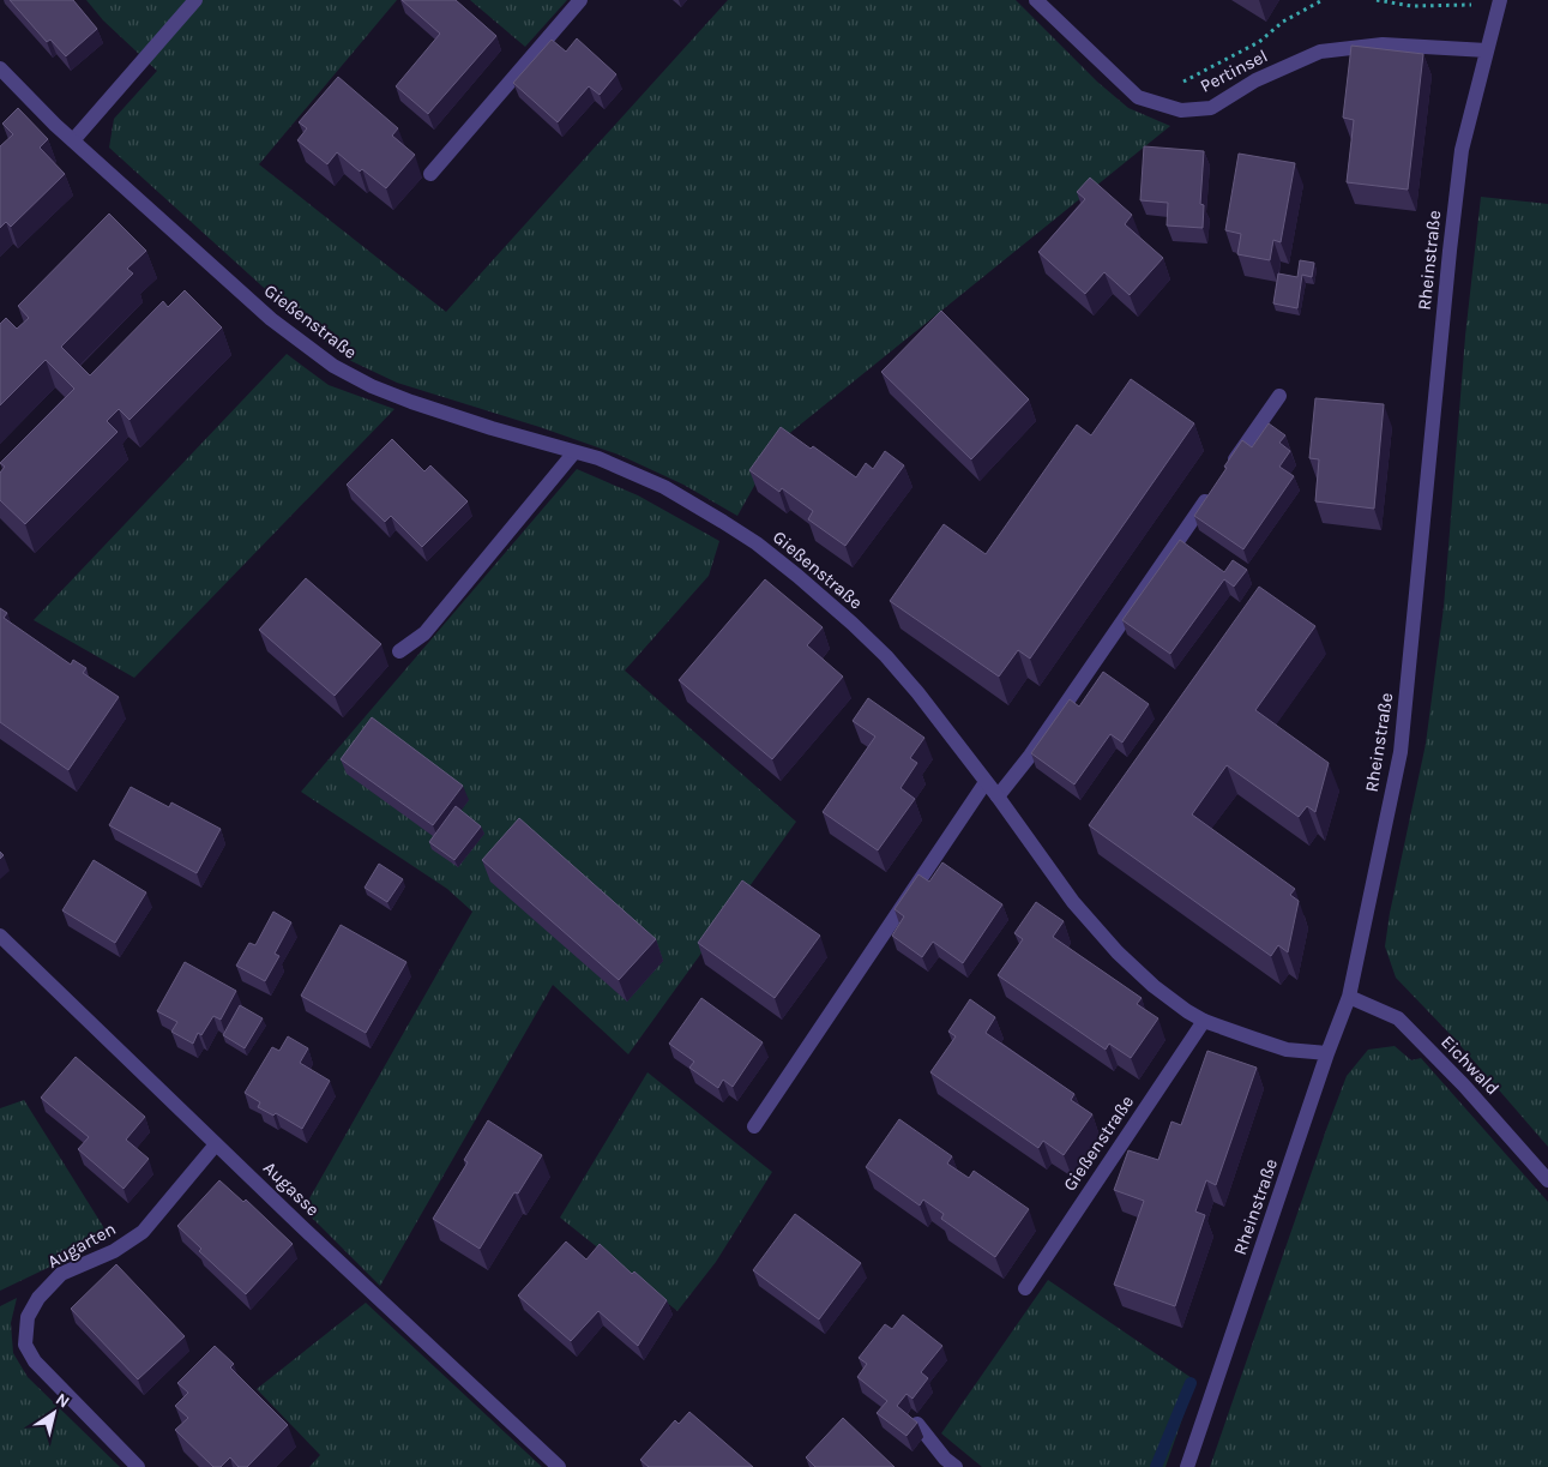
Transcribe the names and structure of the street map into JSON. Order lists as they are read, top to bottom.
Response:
{
  "streets": {
    "street": [
      "Pertinsel",
      "Rheinstraße",
      "Gießenstraße",
      "Eichwald",
      "Augasse",
      "Augarten"
    ]
  },
  "crossings": [
    ["Pertinsel", "Rheinstraße"],
    ["Rheinstraße", "Gießenstraße"],
    ["Rheinstraße", "Eichwald"],
    ["Augasse", "Augarten"]
  ],
  "north": "top right"
}
